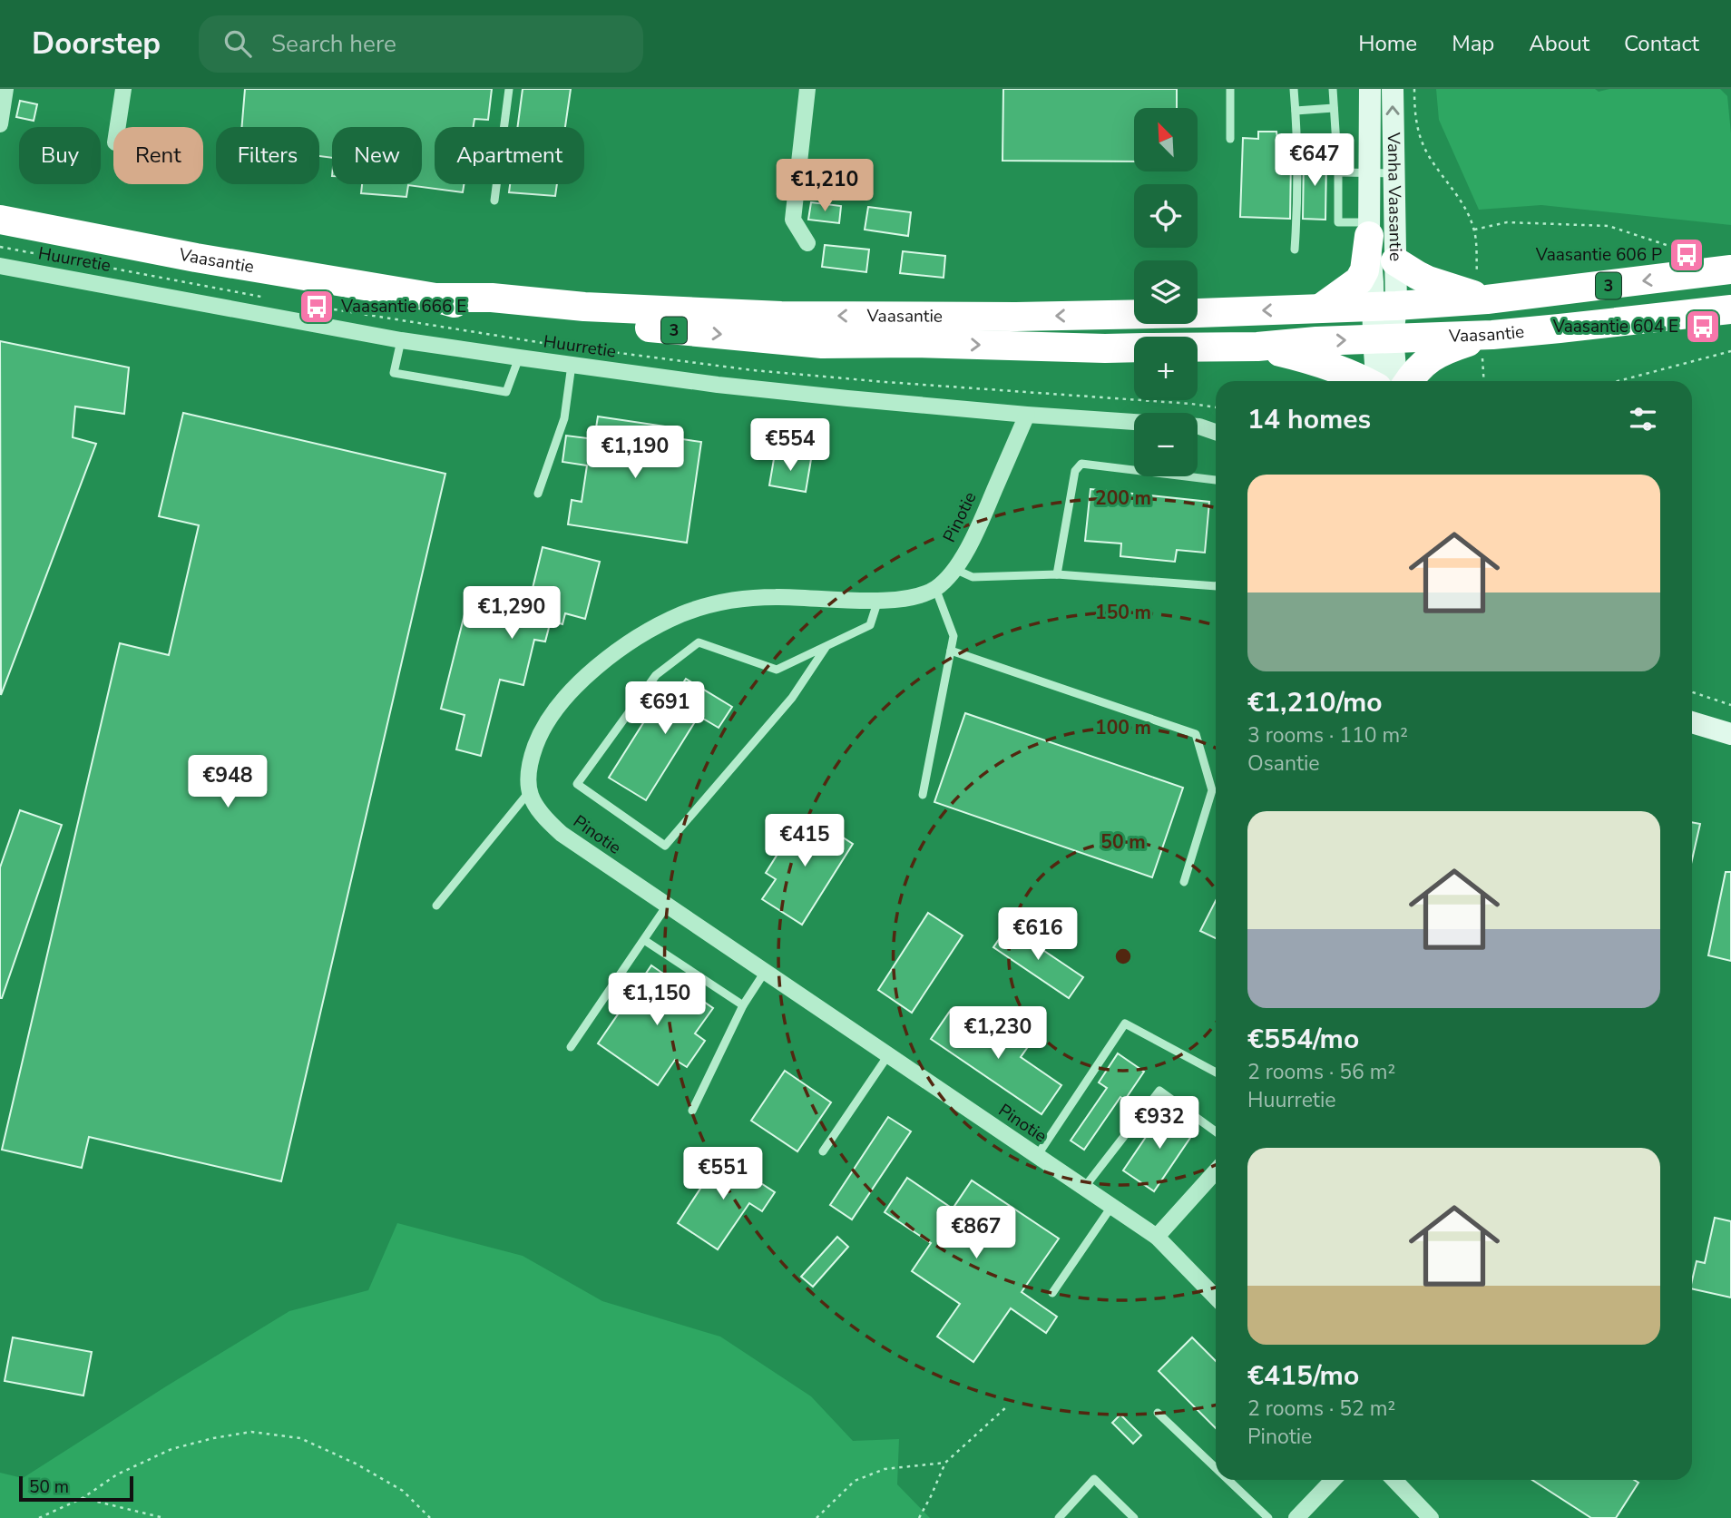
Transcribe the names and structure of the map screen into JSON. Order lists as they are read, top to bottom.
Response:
{
  "streets": {
    "highway": ["Vaasantie", "3"],
    "main road": ["Vanha Vaasantie"],
    "street": ["Huurretie", "Pinotie"]
  },
  "crossings": [
    ["Vanha Vaasantie", "Vaasantie"],
    ["Huurretie", "Pinotie"]
  ],
  "places": {
    "bus stop": ["Vaasantie 606 P", "Vaasantie 666 E", "Vaasantie 604 E"]
  },
  "scale_bar": "50 m",
  "north": "top left",
  "page": {
    "header": "Doorstep",
    "search": "Search here",
    "nav": [
      "Home",
      "Map",
      "About",
      "Contact"
    ],
    "map_buttons": ["+", "−"],
    "chip": [
      "Buy",
      "Rent",
      "Filters",
      "New",
      "Apartment"
    ],
    "price": [
      "€647",
      "€1,210",
      "€554",
      "€1,190",
      "€1,290",
      "€691",
      "€948",
      "€415",
      "€616",
      "€1,150",
      "€1,230",
      "€932",
      "€551",
      "€867"
    ],
    "heading": "14 homes",
    "list": [
      {
        "name": "€1,210/mo",
        "note": "3 rooms · 110 m² · Osantie"
      },
      {
        "name": "€554/mo",
        "note": "2 rooms · 56 m² · Huurretie"
      },
      {
        "name": "€415/mo",
        "note": "2 rooms · 52 m² · Pinotie"
      }
    ],
    "scale": "50 m"
  },
  "rings": [
    "200 m",
    "150 m",
    "100 m",
    "50 m"
  ]
}
